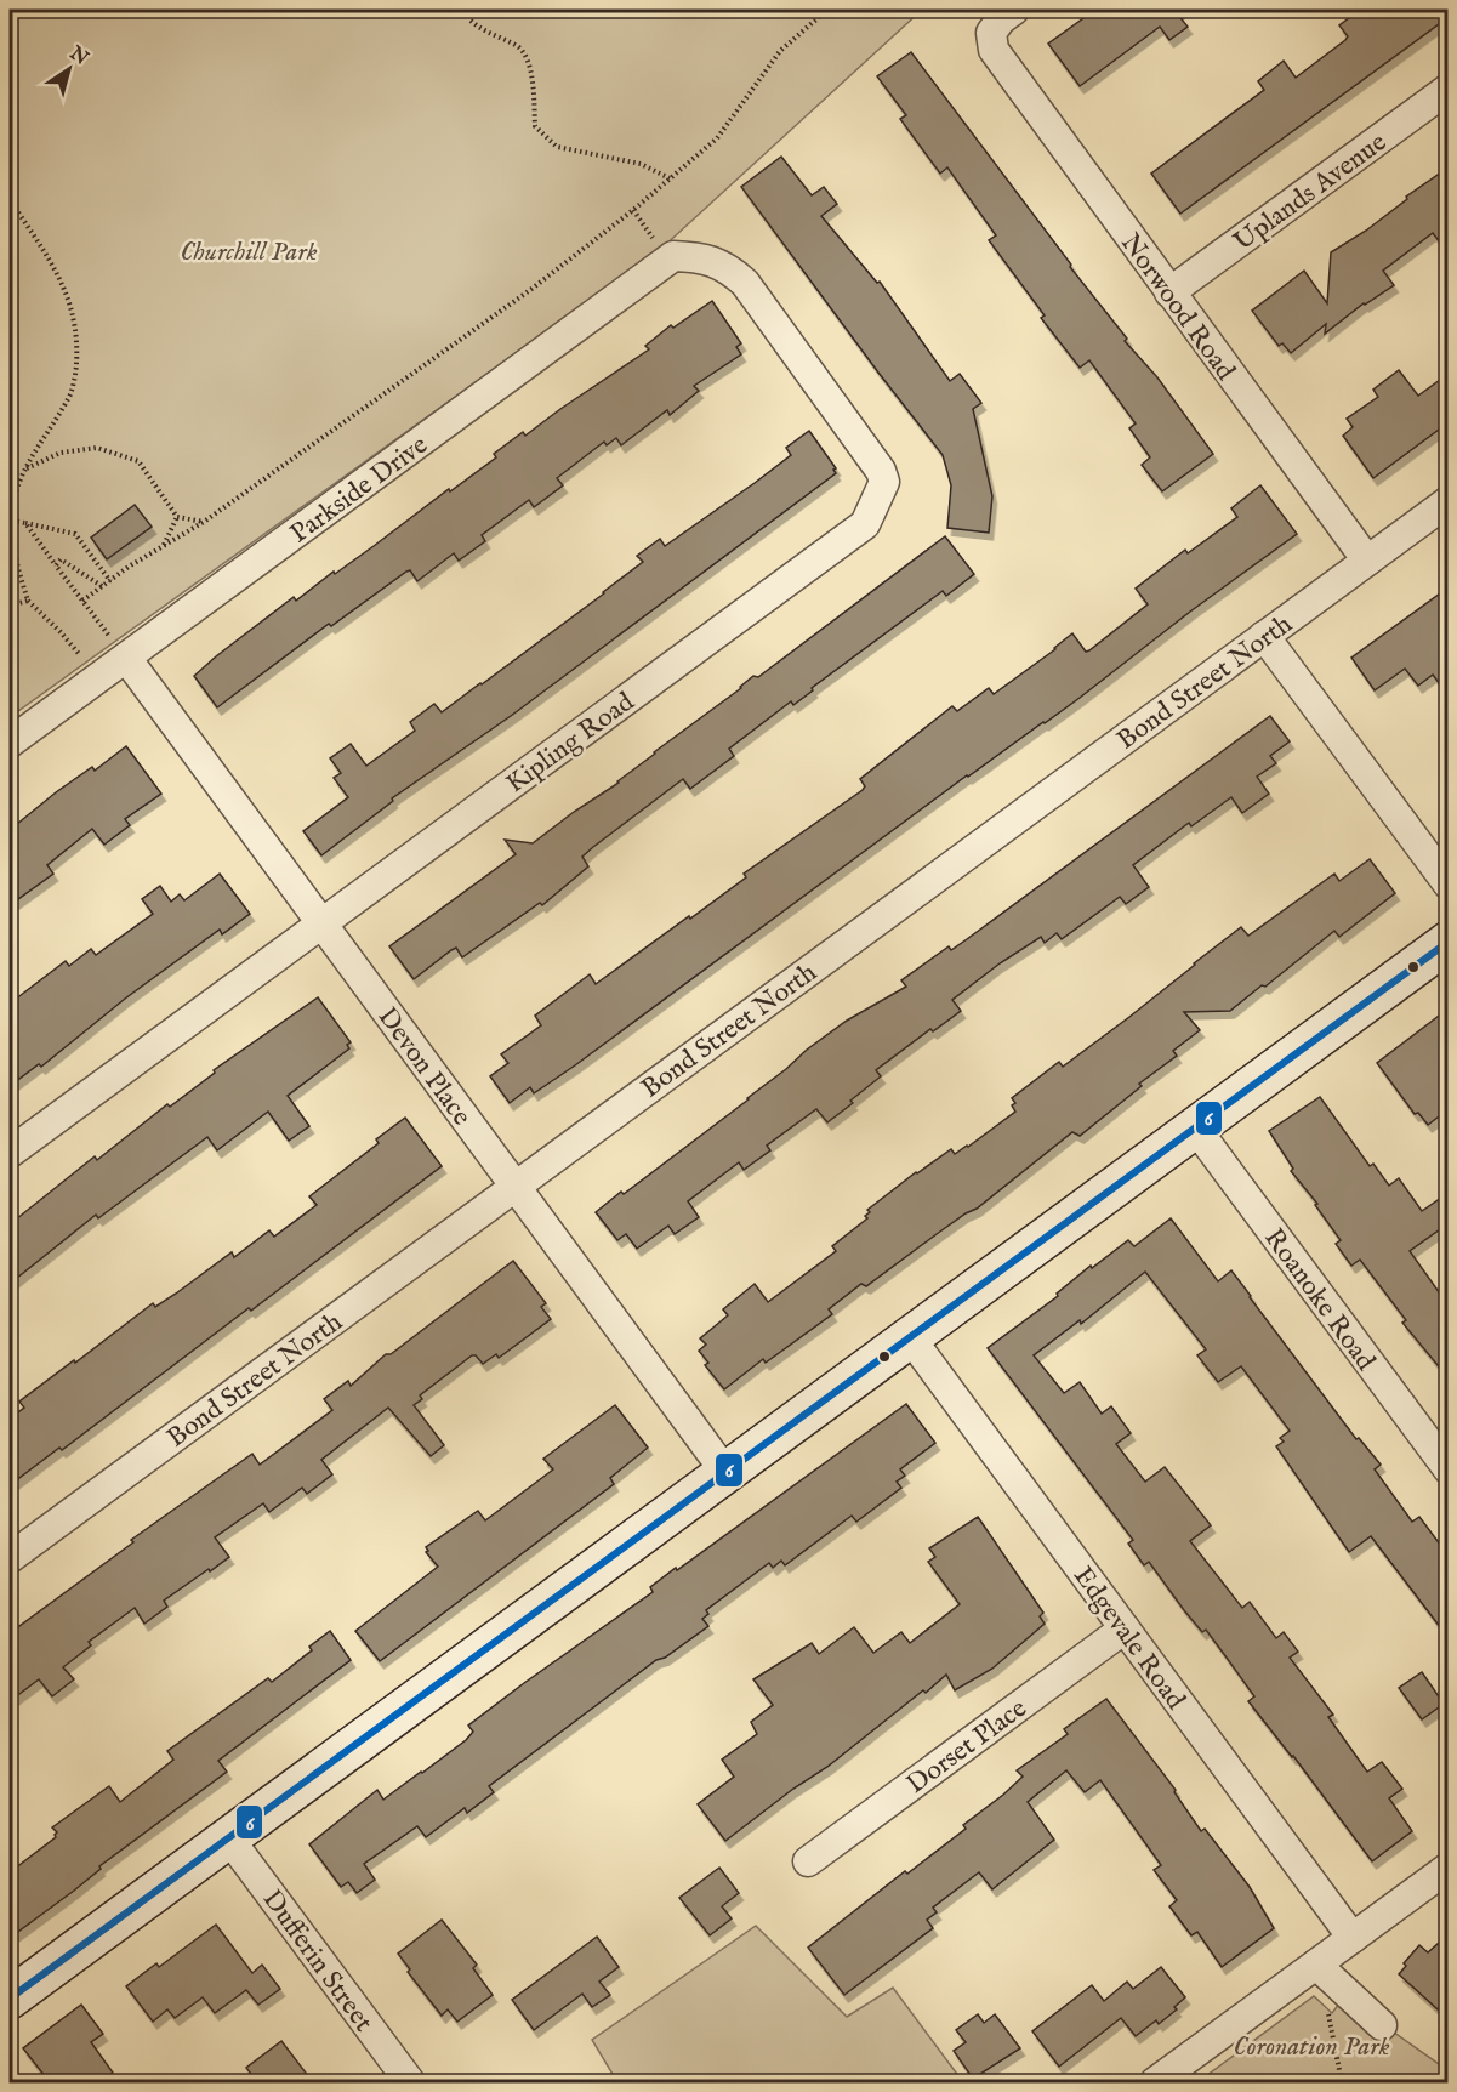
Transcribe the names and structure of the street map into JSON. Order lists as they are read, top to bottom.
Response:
{
  "streets": {
    "street": [
      "Uplands Avenue",
      "Norwood Road",
      "Parkside Drive",
      "Bond Street North",
      "Kipling Road",
      "Devon Place",
      "Roanoke Road",
      "Edgevale Road",
      "Dorset Place",
      "Dufferin Street"
    ]
  },
  "crossings": [
    ["Uplands Avenue", "Norwood Road"],
    ["Norwood Road", "Bond Street North"],
    ["Parkside Drive", "Kipling Road"],
    ["Parkside Drive", "Devon Place"],
    ["Bond Street North", "Devon Place"],
    ["Kipling Road", "Devon Place"],
    ["Edgevale Road", "Dorset Place"]
  ],
  "parks": ["Churchill Park", "Coronation Park"],
  "lines": ["transit line 6"],
  "north": "top right"
}
